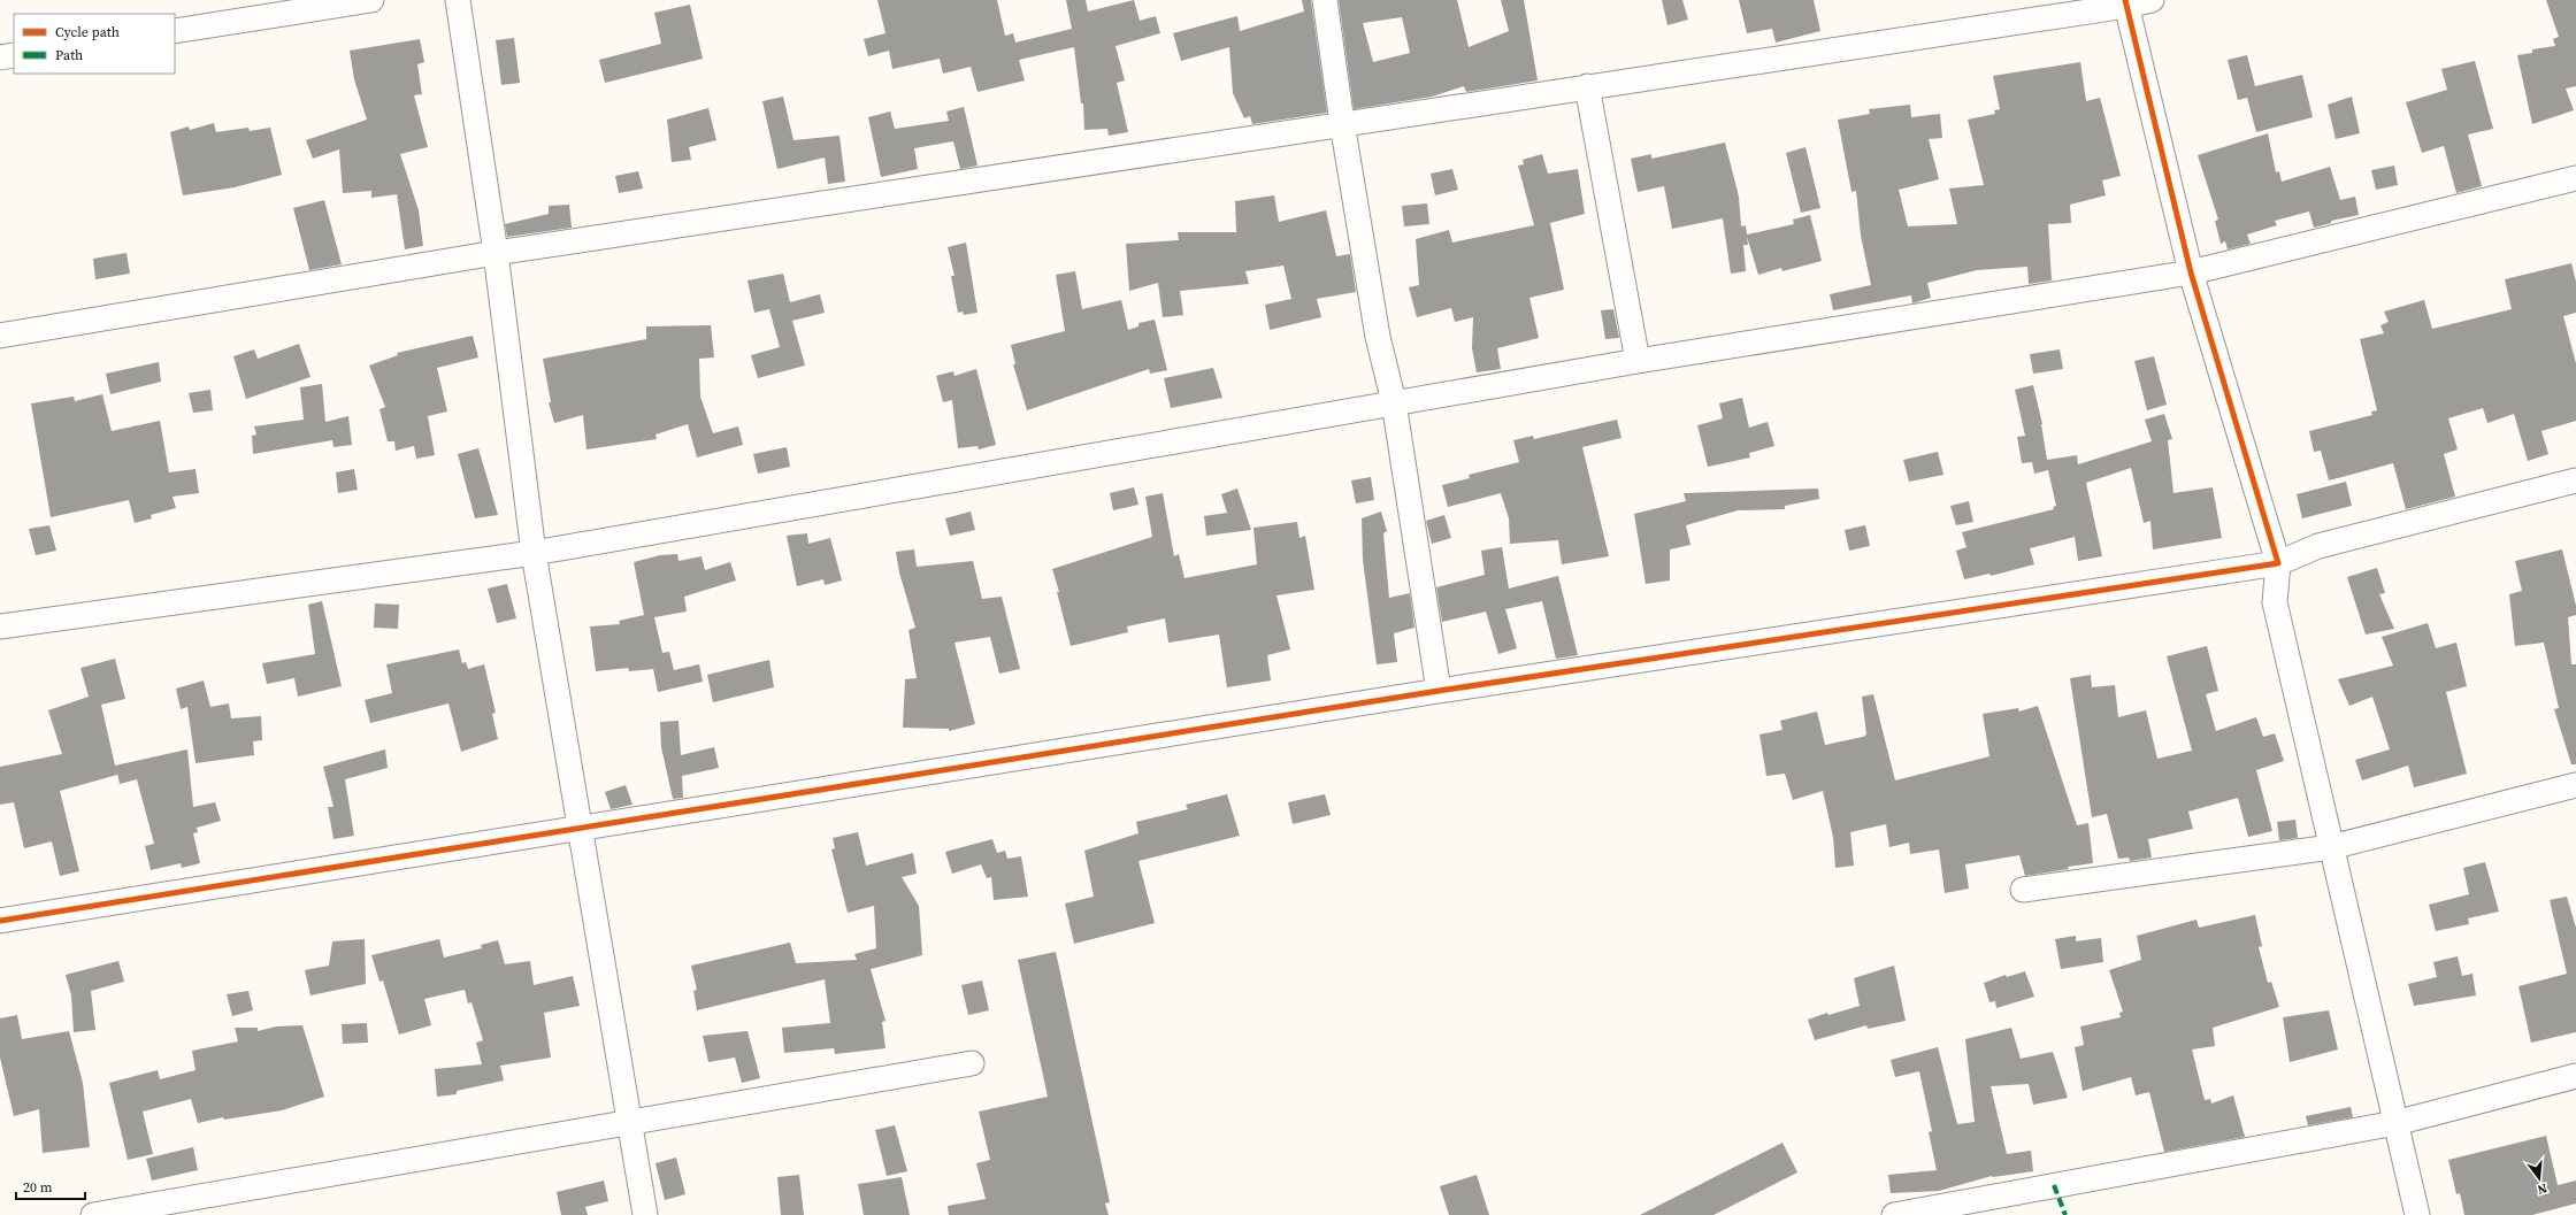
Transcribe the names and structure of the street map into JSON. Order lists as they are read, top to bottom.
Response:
{
  "legend": ["Cycle path", "Path"],
  "scale_bar": "20 m",
  "north": "bottom"
}
